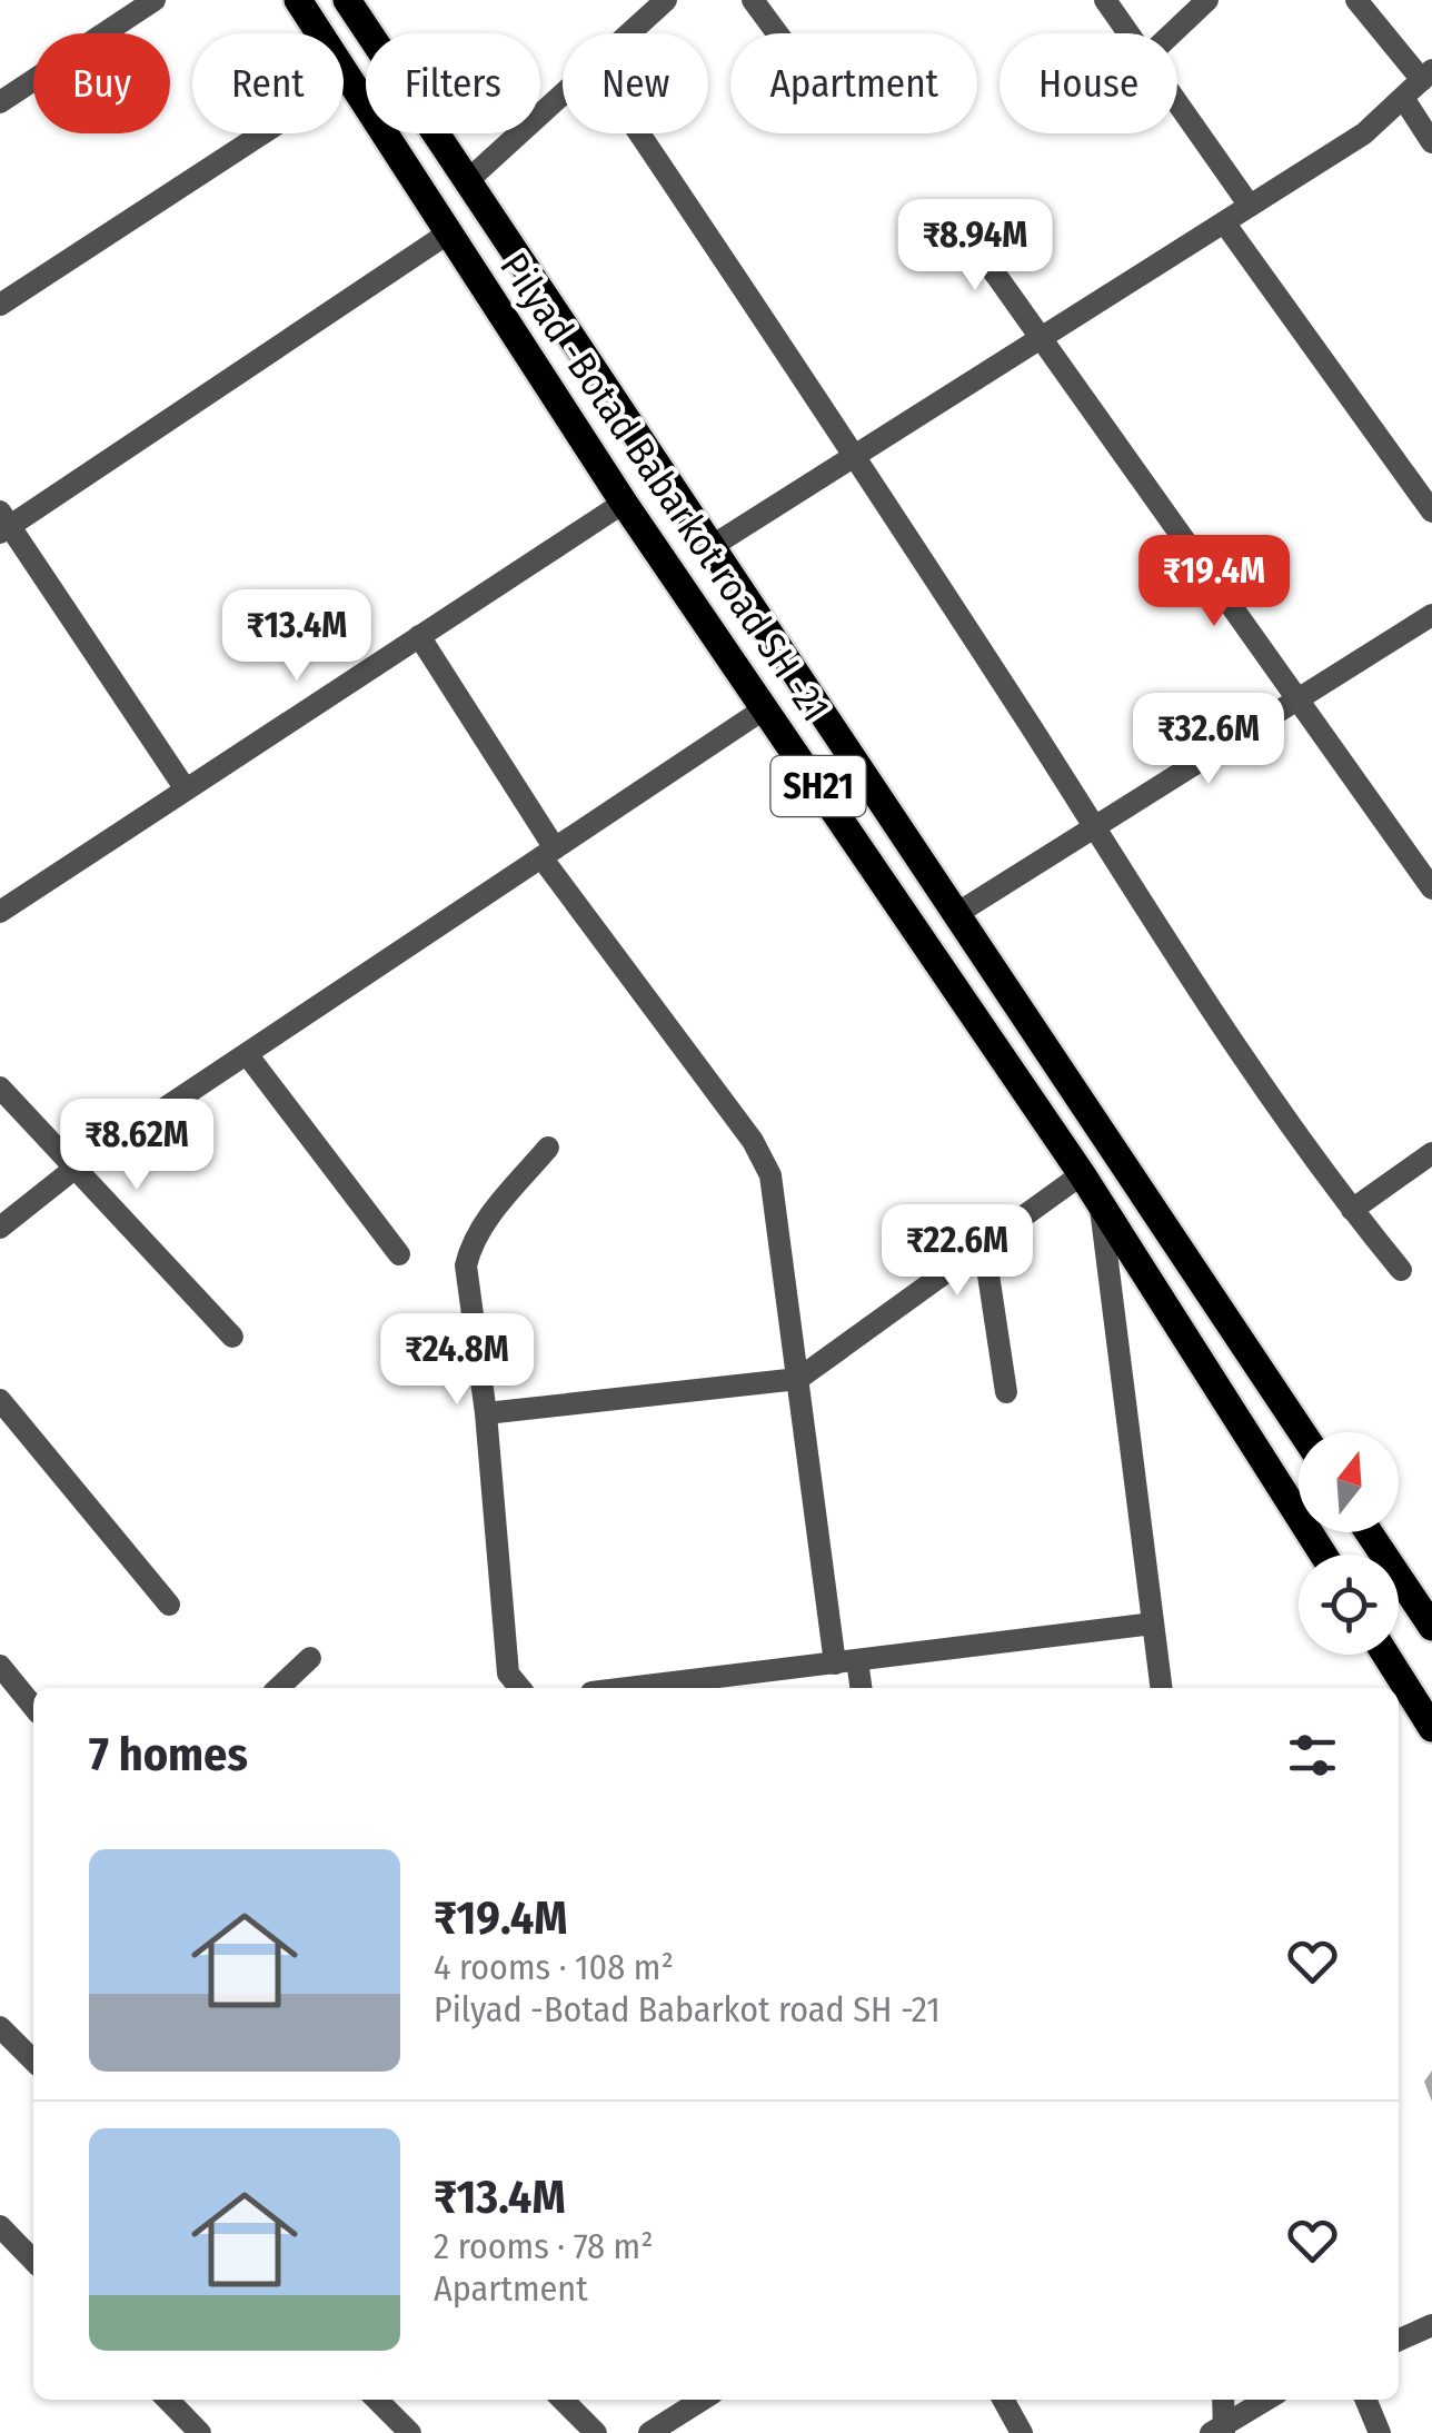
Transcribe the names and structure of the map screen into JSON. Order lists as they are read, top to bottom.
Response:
{
  "streets": {
    "main road": ["Pilyad -Botad Babarkot road SH -21", "SH21"]
  },
  "north": "top",
  "page": {
    "chip": [
      "Buy",
      "Rent",
      "Filters",
      "New",
      "Apartment",
      "House"
    ],
    "price": [
      "₹8.94M",
      "₹19.4M",
      "₹13.4M",
      "₹32.6M",
      "₹8.62M",
      "₹22.6M",
      "₹24.8M"
    ],
    "heading": "7 homes",
    "list": [
      {
        "name": "₹19.4M",
        "note": "4 rooms · 108 m² · Pilyad -Botad Babarkot road SH -21"
      },
      {
        "name": "₹13.4M",
        "note": "2 rooms · 78 m² · Apartment"
      }
    ]
  }
}
